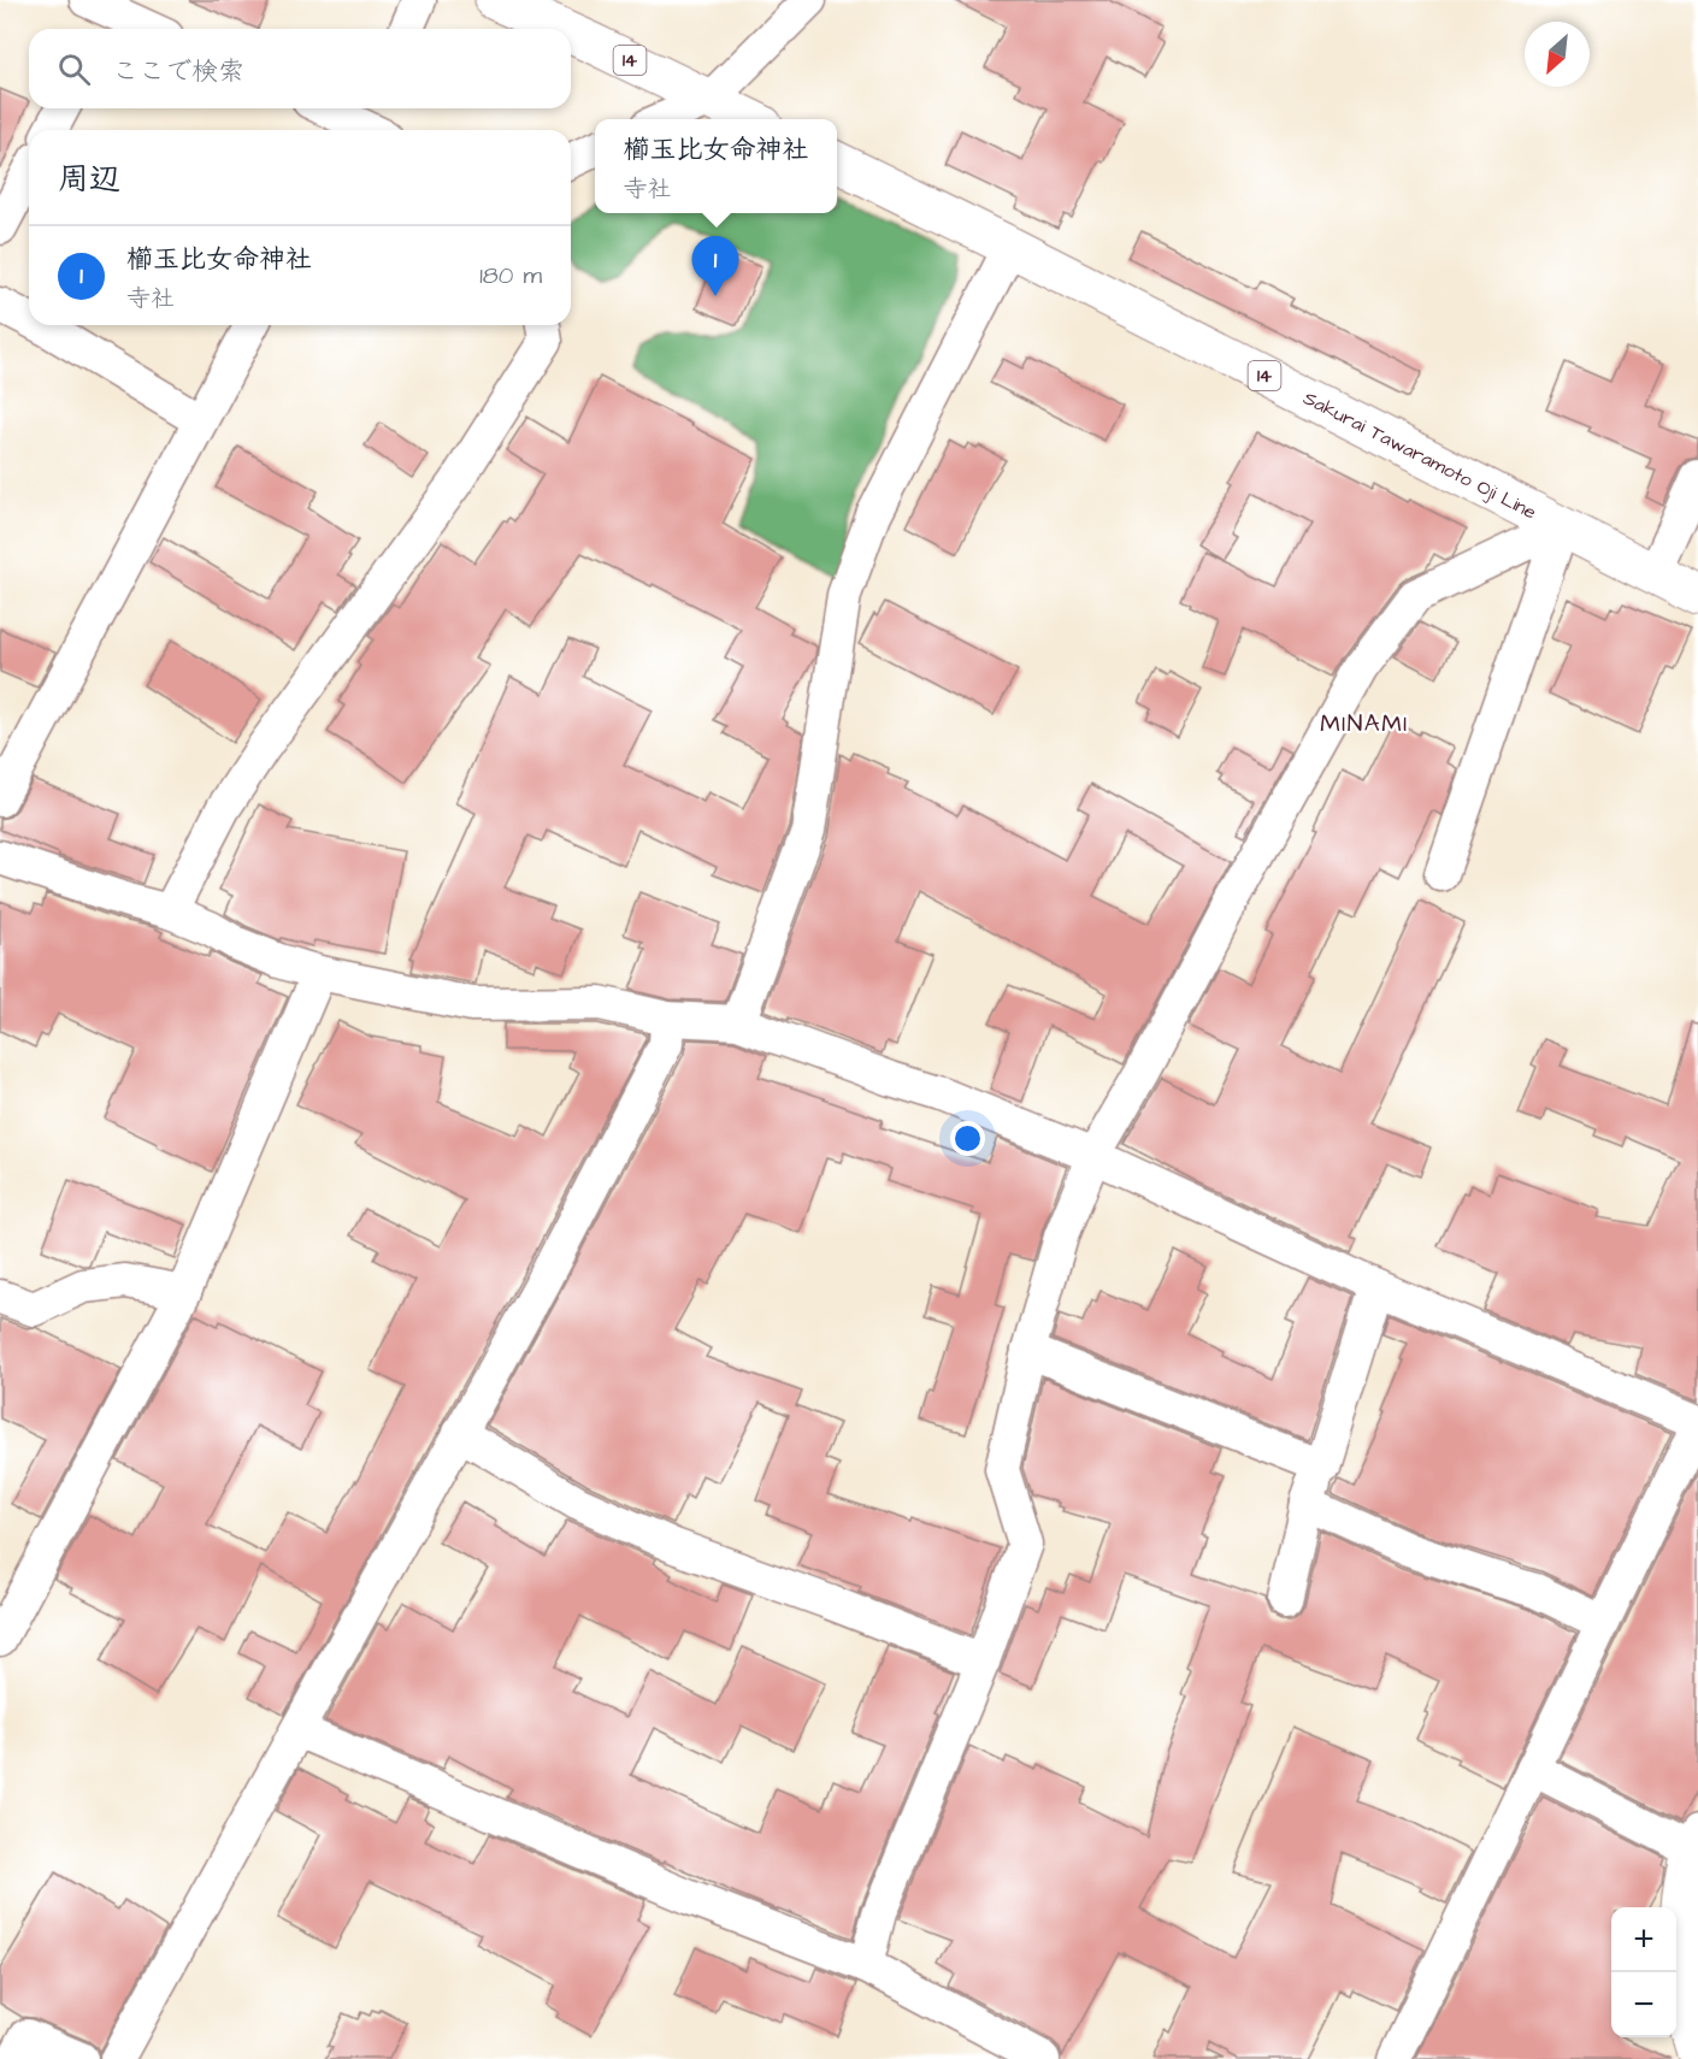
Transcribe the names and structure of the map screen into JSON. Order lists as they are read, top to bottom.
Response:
{
  "streets": {
    "main road": ["14", "Sakurai Tawaramoto Oji Line"]
  },
  "districts": ["MINAMI"],
  "north": "bottom left",
  "page": {
    "search": "ここで検索",
    "popup": ["櫛玉比女命神社", "寺社"],
    "heading": "周辺",
    "list": [
      {
        "mark": "1",
        "name": "櫛玉比女命神社",
        "note": "寺社",
        "value": "180 m"
      }
    ],
    "pins": "1",
    "map_buttons": ["+", "−"]
  }
}
